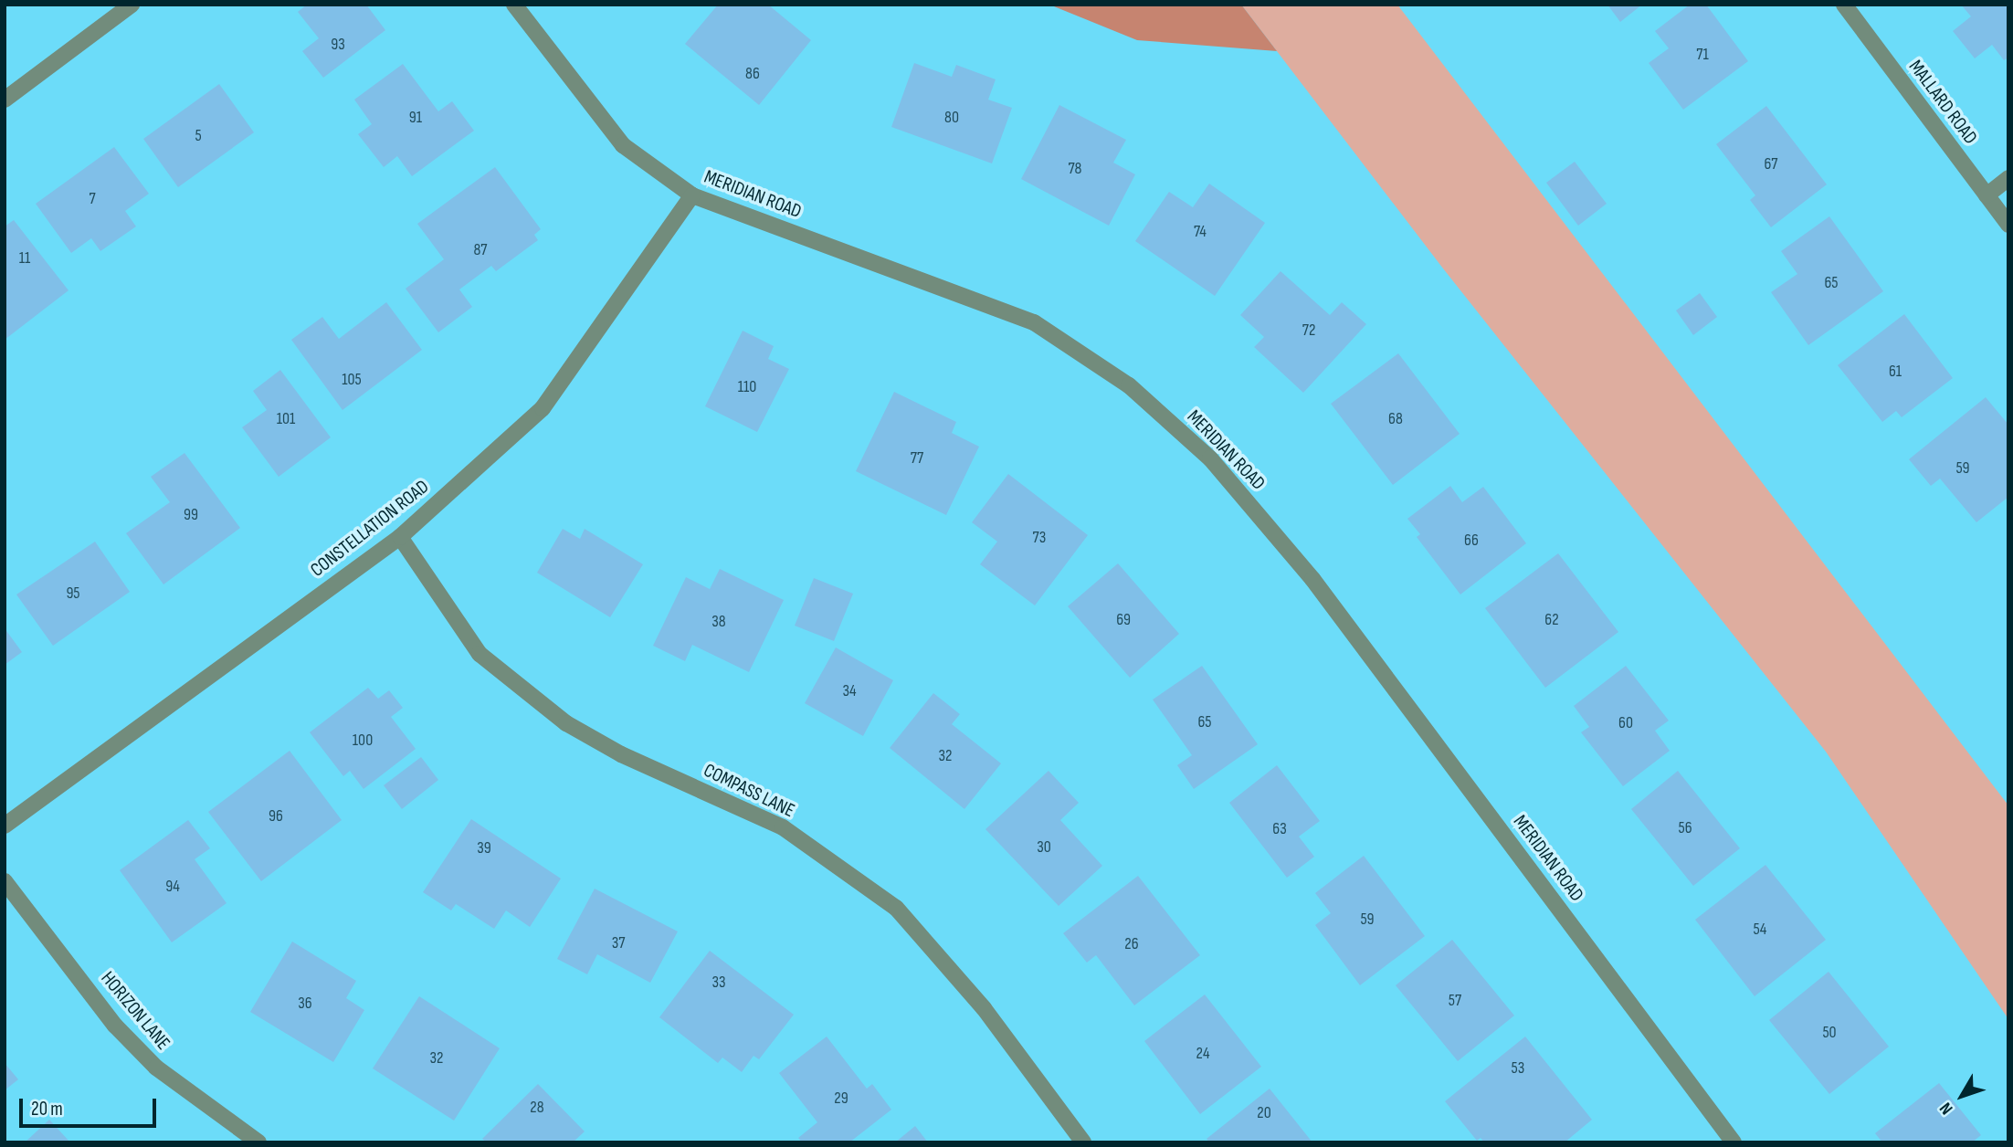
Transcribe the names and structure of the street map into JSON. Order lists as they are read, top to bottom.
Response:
{
  "streets": {
    "street": [
      "MALLARD ROAD",
      "MERIDIAN ROAD",
      "CONSTELLATION ROAD",
      "COMPASS LANE",
      "HORIZON LANE"
    ]
  },
  "crossings": [
    ["MERIDIAN ROAD", "CONSTELLATION ROAD"],
    ["CONSTELLATION ROAD", "COMPASS LANE"]
  ],
  "house_numbers": [
    "93",
    "71",
    "86",
    "91",
    "80",
    "5",
    "67",
    "78",
    "7",
    "74",
    "87",
    "11",
    "65",
    "72",
    "61",
    "105",
    "110",
    "101",
    "68",
    "77",
    "59",
    "99",
    "73",
    "66",
    "95",
    "69",
    "62",
    "38",
    "34",
    "65",
    "60",
    "100",
    "32",
    "96",
    "56",
    "63",
    "30",
    "39",
    "94",
    "59",
    "54",
    "37",
    "26",
    "33",
    "57",
    "36",
    "50",
    "24",
    "32",
    "53",
    "29",
    "28",
    "20"
  ],
  "scale_bar": "20 m",
  "north": "bottom left"
}
